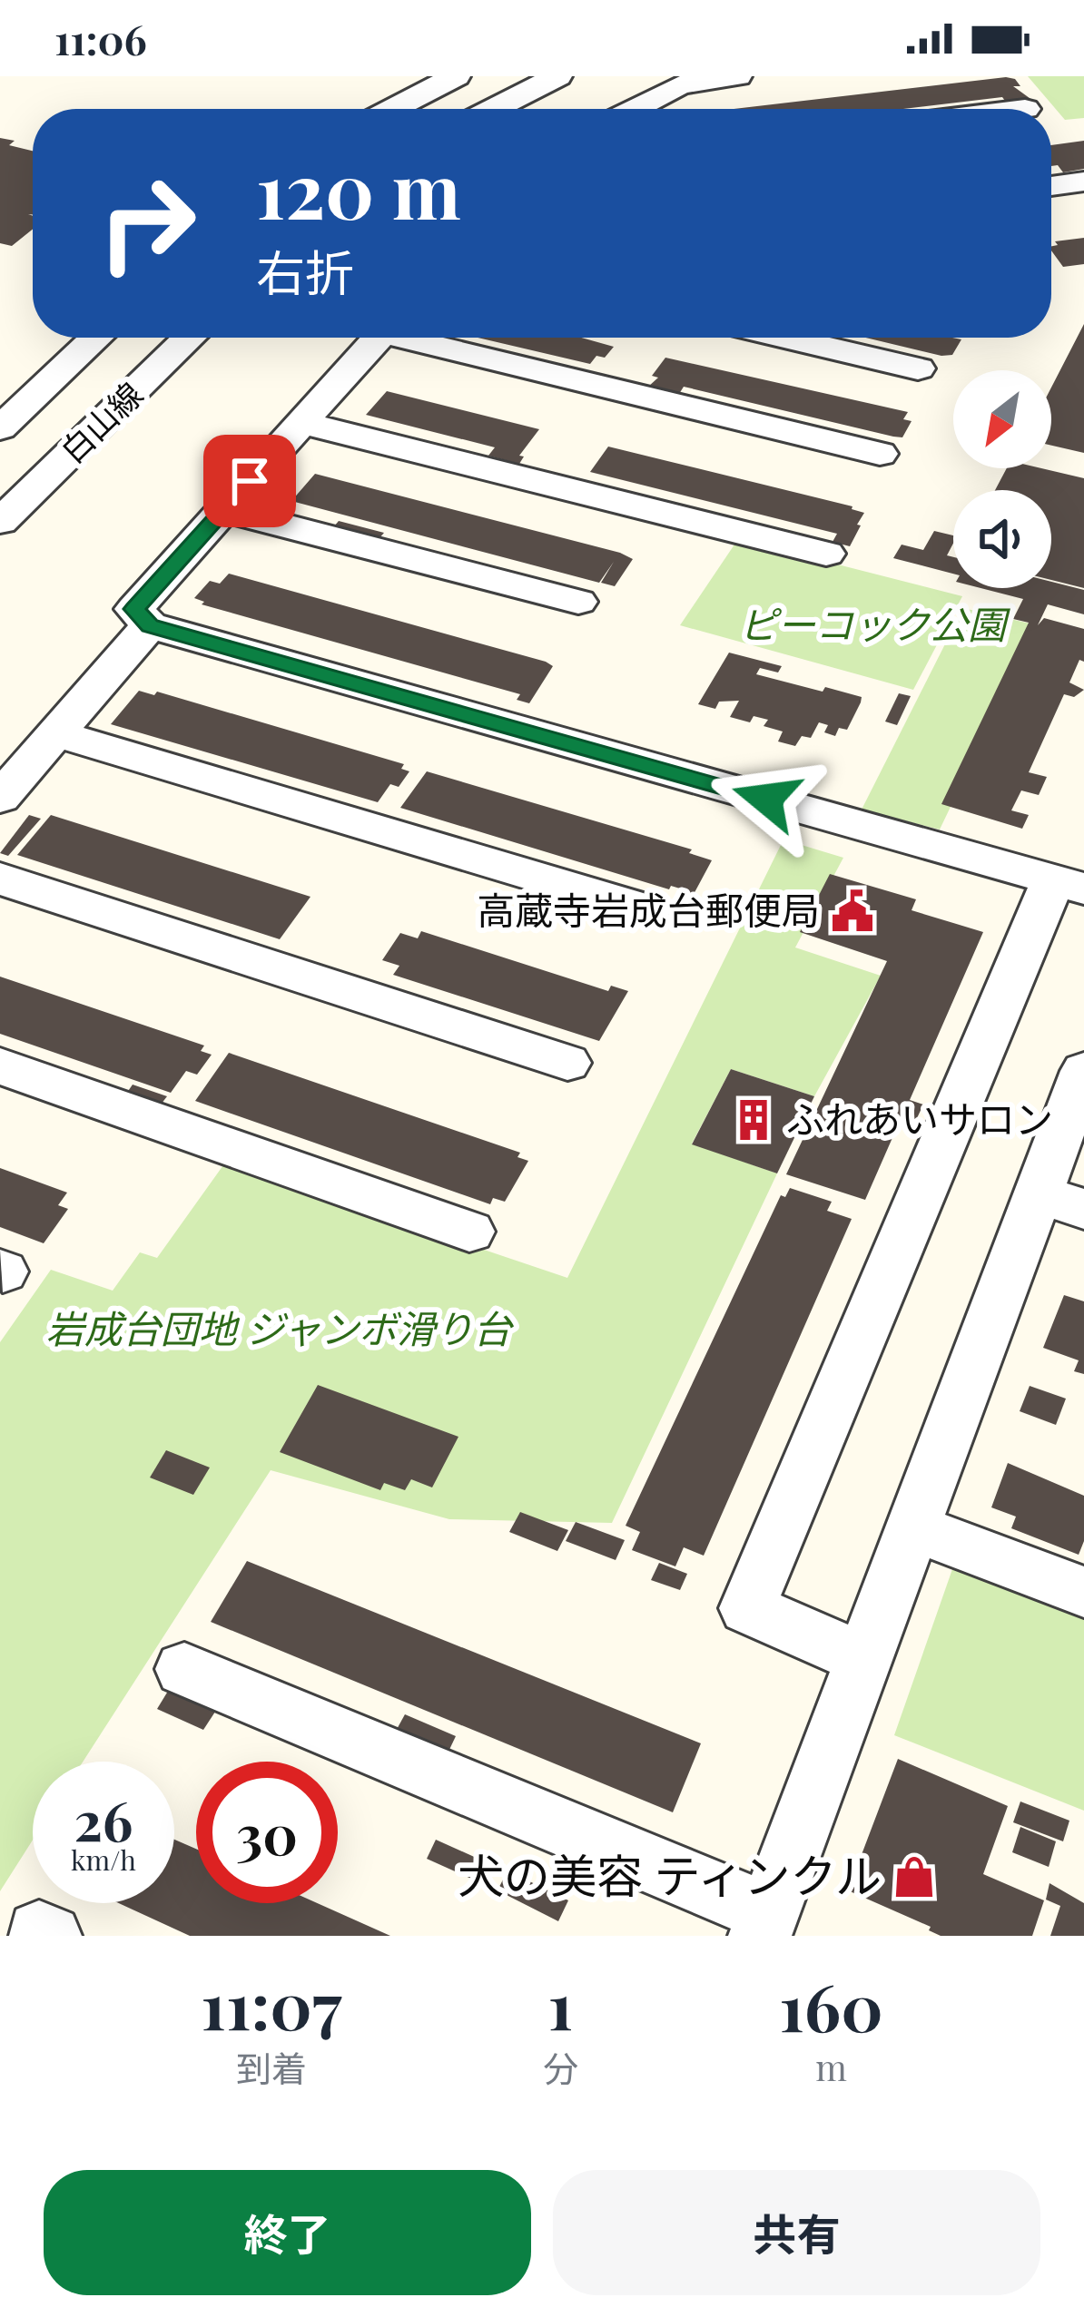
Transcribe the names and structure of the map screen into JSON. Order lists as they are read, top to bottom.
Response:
{
  "streets": {
    "street": ["白山線"]
  },
  "parks": ["ピーコック公園", "岩成台団地 ジャンボ滑り台"],
  "places": {
    "public building": ["高蔵寺岩成台郵便局"],
    "building": ["ふれあいサロン"],
    "shop": ["犬の美容 ティンクル"]
  },
  "north": "bottom left",
  "page": {
    "status": "11:06",
    "turn": ["120 m", "右折"],
    "speed": "26 km/h",
    "limit": "30",
    "eta": [
      "11:07",
      "到着",
      "1",
      "分",
      "160",
      "m"
    ],
    "buttons": ["終了", "共有"]
  }
}
